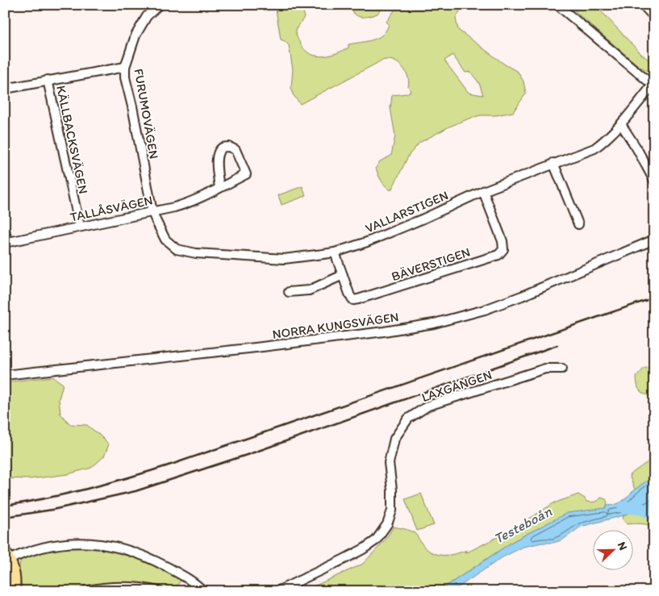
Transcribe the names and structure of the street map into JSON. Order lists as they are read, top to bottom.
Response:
{
  "streets": {
    "street": [
      "FURUMOVÄGEN",
      "KÄLLBACKSVÄGEN",
      "TALLÅSVÄGEN",
      "VALLARSTIGEN",
      "BÄVERSTIGEN",
      "NORRA KUNGSVÄGEN",
      "LAXGÅNGEN"
    ]
  },
  "crossings": [
    ["FURUMOVÄGEN", "TALLÅSVÄGEN"],
    ["FURUMOVÄGEN", "VALLARSTIGEN"],
    ["KÄLLBACKSVÄGEN", "TALLÅSVÄGEN"],
    ["TALLÅSVÄGEN", "VALLARSTIGEN"],
    ["VALLARSTIGEN", "BÄVERSTIGEN"]
  ],
  "water": ["Testeboån"],
  "north": "top right"
}
